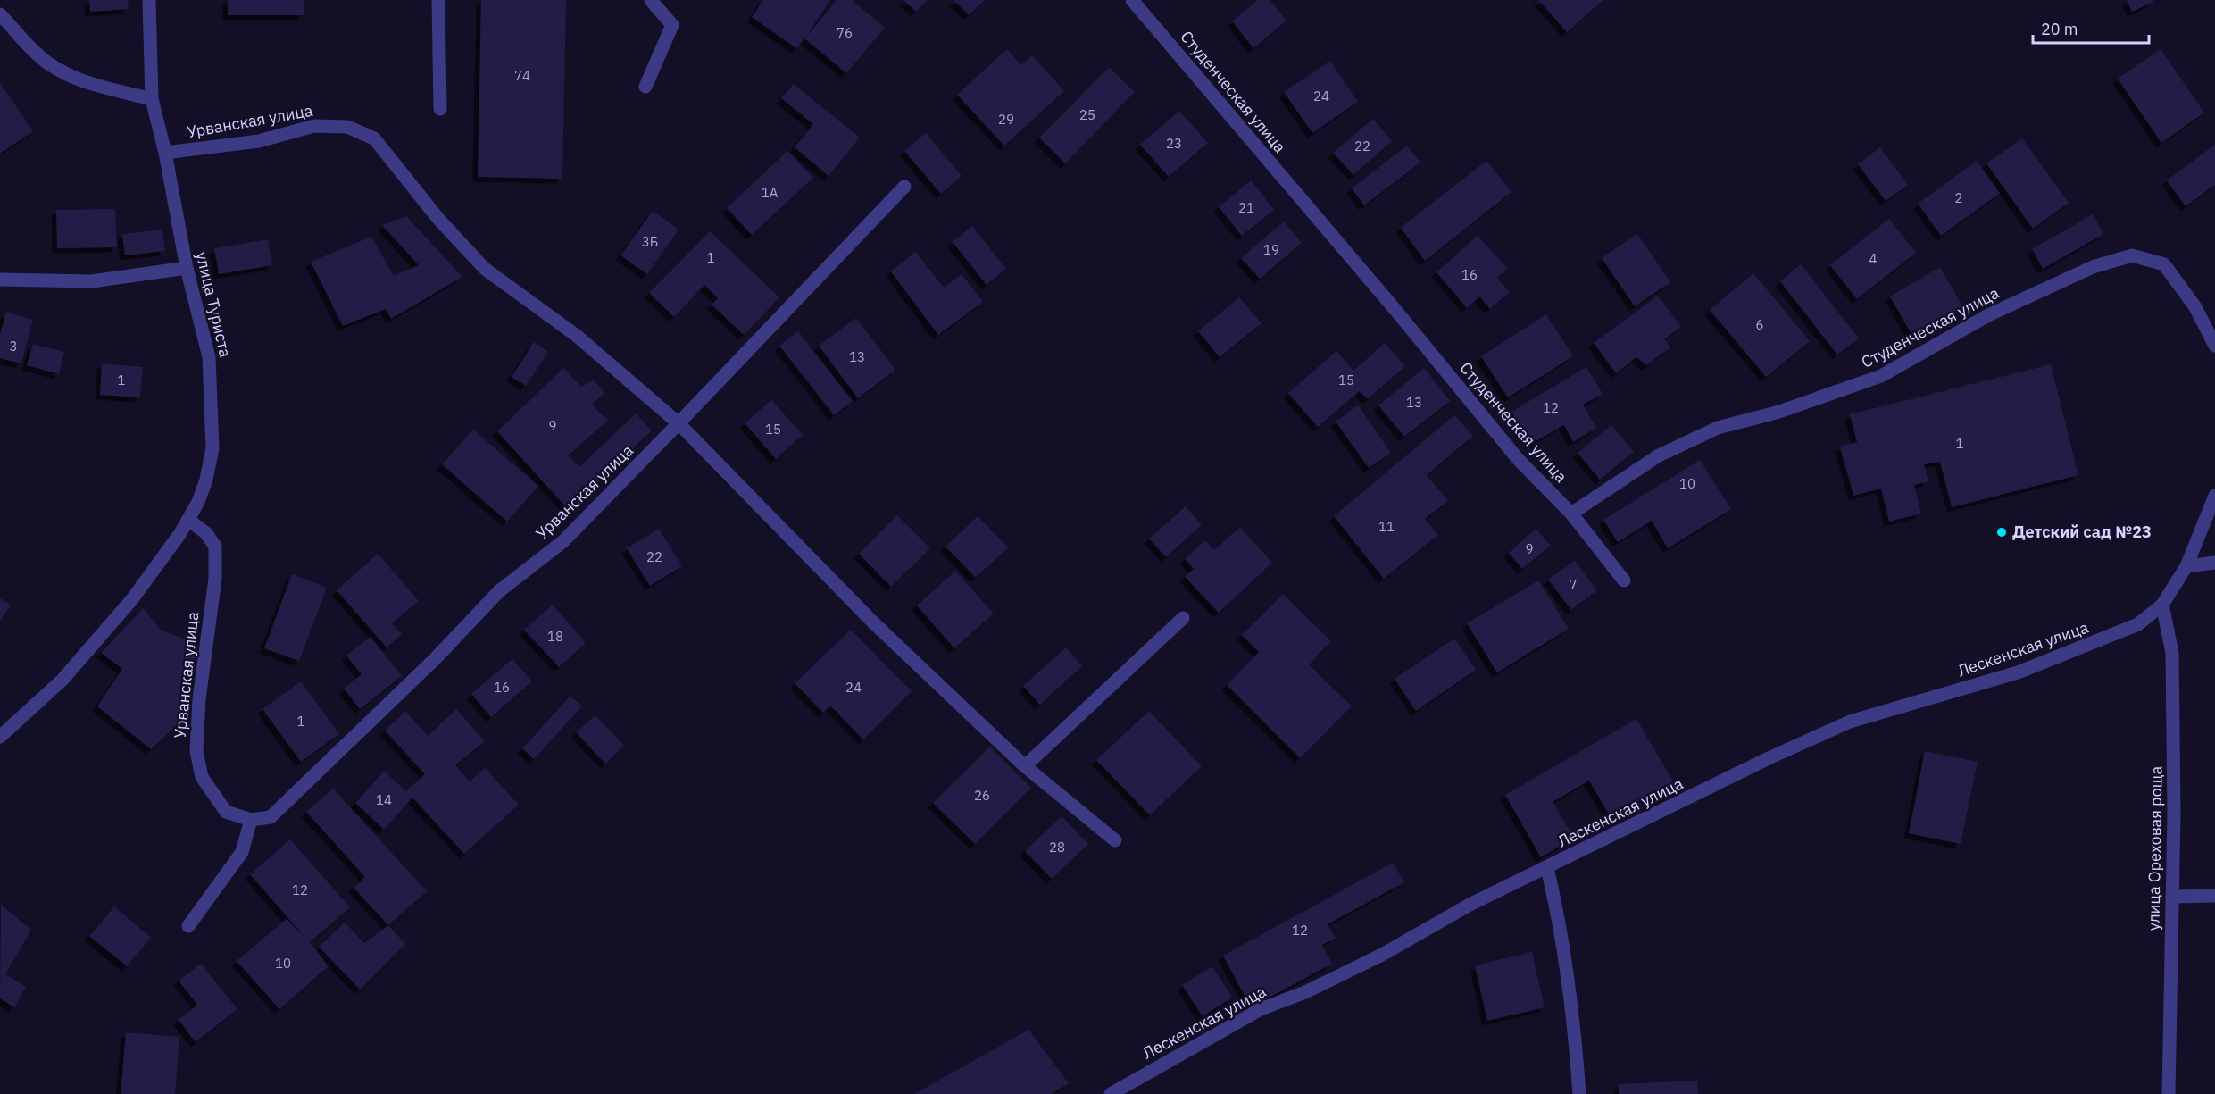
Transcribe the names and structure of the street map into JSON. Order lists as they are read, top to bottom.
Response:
{
  "streets": {
    "street": [
      "Студенческая улица",
      "Урванская улица",
      "улица Туриста",
      "Лескенская улица",
      "улица Ореховая роща"
    ]
  },
  "crossings": [
    ["Урванская улица", "улица Туриста"],
    ["Лескенская улица", "улица Ореховая роща"]
  ],
  "places": ["Детский сад №23"],
  "house_numbers": [
    "76",
    "74",
    "24",
    "25",
    "29",
    "23",
    "22",
    "1А",
    "2",
    "21",
    "3Б",
    "19",
    "1",
    "4",
    "16",
    "6",
    "3",
    "13",
    "1",
    "15",
    "13",
    "12",
    "9",
    "15",
    "1",
    "10",
    "11",
    "9",
    "22",
    "7",
    "18",
    "16",
    "24",
    "1",
    "26",
    "14",
    "28",
    "12",
    "12",
    "10"
  ],
  "scale_bar": "20 m"
}
